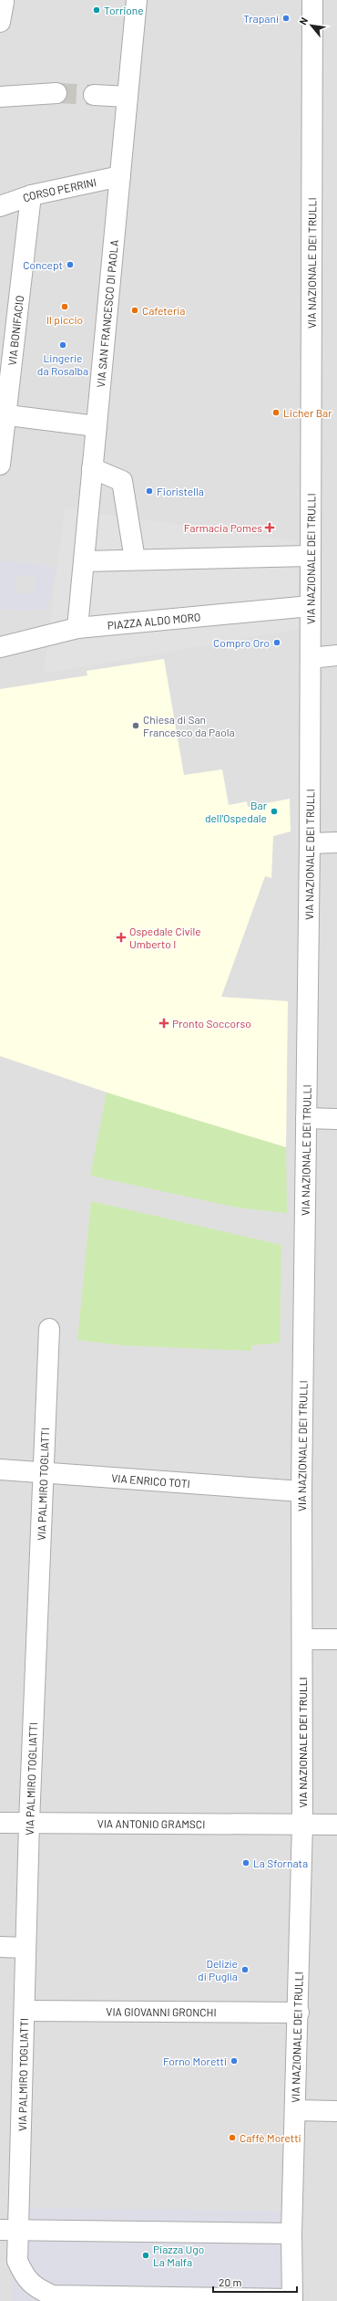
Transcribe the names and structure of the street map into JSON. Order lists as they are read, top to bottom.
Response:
{
  "streets": {
    "street": [
      "CORSO PERRINI",
      "VIA NAZIONALE DEI TRULLI",
      "VIA SAN FRANCESCO DI PAOLA",
      "VIA BONIFACIO",
      "PIAZZA ALDO MORO",
      "VIA ENRICO TOTI",
      "VIA PALMIRO TOGLIATTI",
      "VIA ANTONIO GRAMSCI",
      "VIA GIOVANNI GRONCHI"
    ]
  },
  "crossings": [
    ["CORSO PERRINI", "VIA SAN FRANCESCO DI PAOLA"],
    ["CORSO PERRINI", "VIA BONIFACIO"],
    ["VIA NAZIONALE DEI TRULLI", "PIAZZA ALDO MORO"],
    ["VIA NAZIONALE DEI TRULLI", "VIA ENRICO TOTI"],
    ["VIA NAZIONALE DEI TRULLI", "VIA ANTONIO GRAMSCI"],
    ["VIA NAZIONALE DEI TRULLI", "VIA GIOVANNI GRONCHI"],
    ["VIA SAN FRANCESCO DI PAOLA", "PIAZZA ALDO MORO"],
    ["VIA ENRICO TOTI", "VIA PALMIRO TOGLIATTI"],
    ["VIA PALMIRO TOGLIATTI", "VIA ANTONIO GRAMSCI"],
    ["VIA PALMIRO TOGLIATTI", "VIA GIOVANNI GRONCHI"]
  ],
  "places": {
    "other": [
      "Torrione",
      "Trapani",
      "Concept",
      "Il piccio",
      "Cafeteria",
      "Lingerie da Rosalba",
      "Licher Bar",
      "Fioristella",
      "Compro Oro",
      "Chiesa di San Francesco da Paola",
      "Bar dell'Ospedale",
      "La Sfornata",
      "Delizie di Puglia",
      "Forno Moretti",
      "Caffè Moretti",
      "Piazza Ugo La Malfa"
    ],
    "health": ["Farmacia Pomes", "Ospedale Civile Umberto I", "Pronto Soccorso"]
  },
  "scale_bar": "20 m",
  "north": "top left"
}
